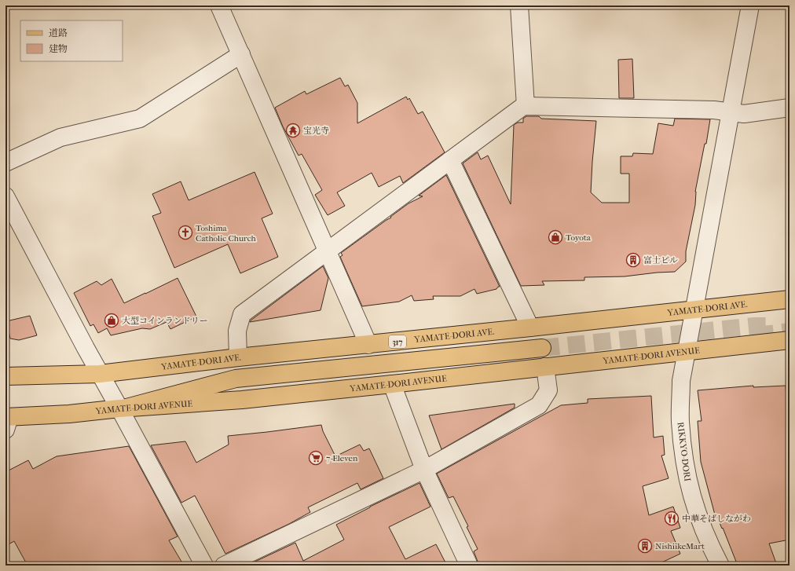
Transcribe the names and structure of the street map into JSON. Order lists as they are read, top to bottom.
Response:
{
  "streets": {
    "main road": ["YAMATE-DORI AVE.", "317", "YAMATE-DORI AVENUE"],
    "street": ["RIKKYO-DORI"]
  },
  "crossings": [
    ["YAMATE-DORI AVE.", "RIKKYO-DORI"],
    ["YAMATE-DORI AVENUE", "RIKKYO-DORI"]
  ],
  "places": {
    "temple": ["宝光寺"],
    "church": ["Toshima Catholic Church"],
    "shop": ["Toyota", "大型コインランドリー"],
    "building": ["富士ビル", "NishiikeMart"],
    "supermarket": ["7-Eleven"],
    "restaurant": ["中華そばしながわ"]
  },
  "legend": ["道路", "建物"]
}
